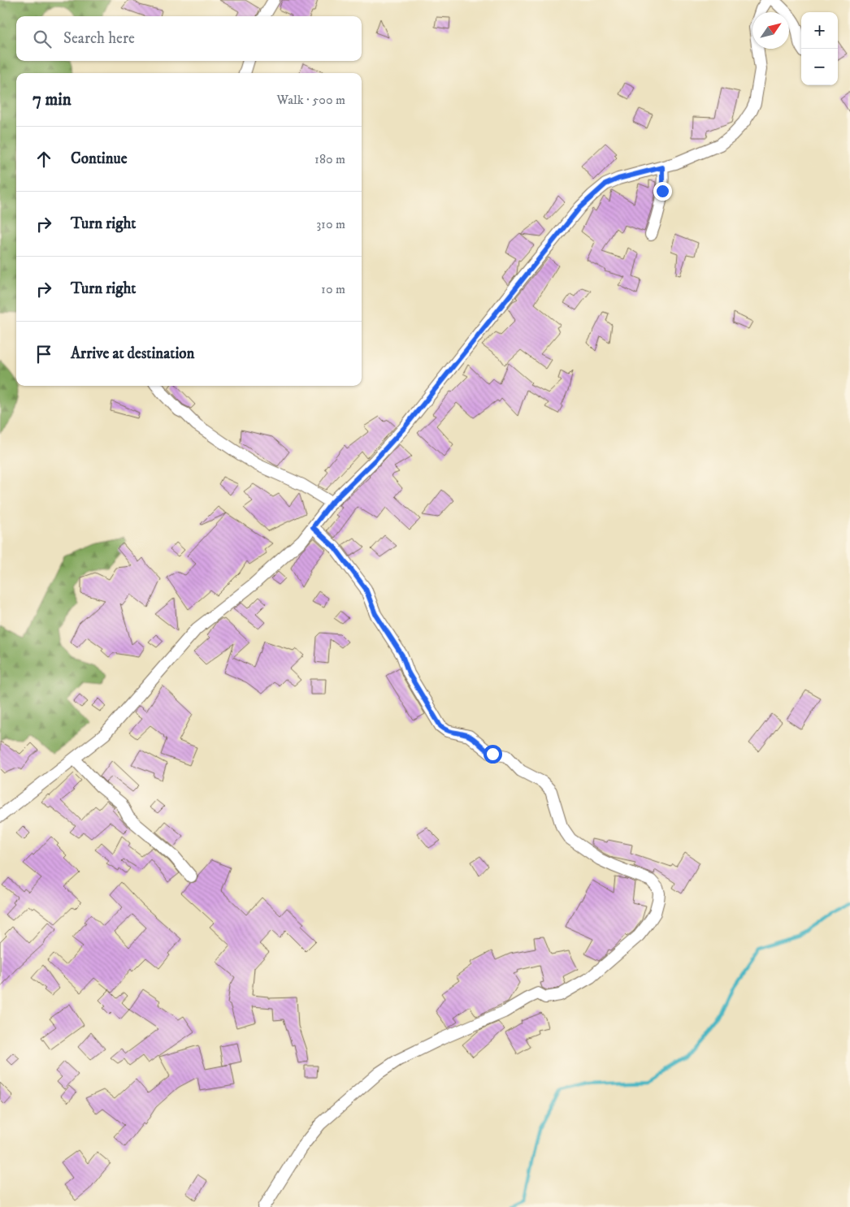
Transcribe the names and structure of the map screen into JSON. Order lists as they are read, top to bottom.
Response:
{
  "north": "top right",
  "page": {
    "map_buttons": ["+", "−"],
    "search": "Search here",
    "heading": ["7 min", "Walk · 500 m"],
    "list": [
      ["Continue", "180 m"],
      ["Turn right", "310 m"],
      ["Turn right", "10 m"],
      "Arrive at destination"
    ]
  }
}
